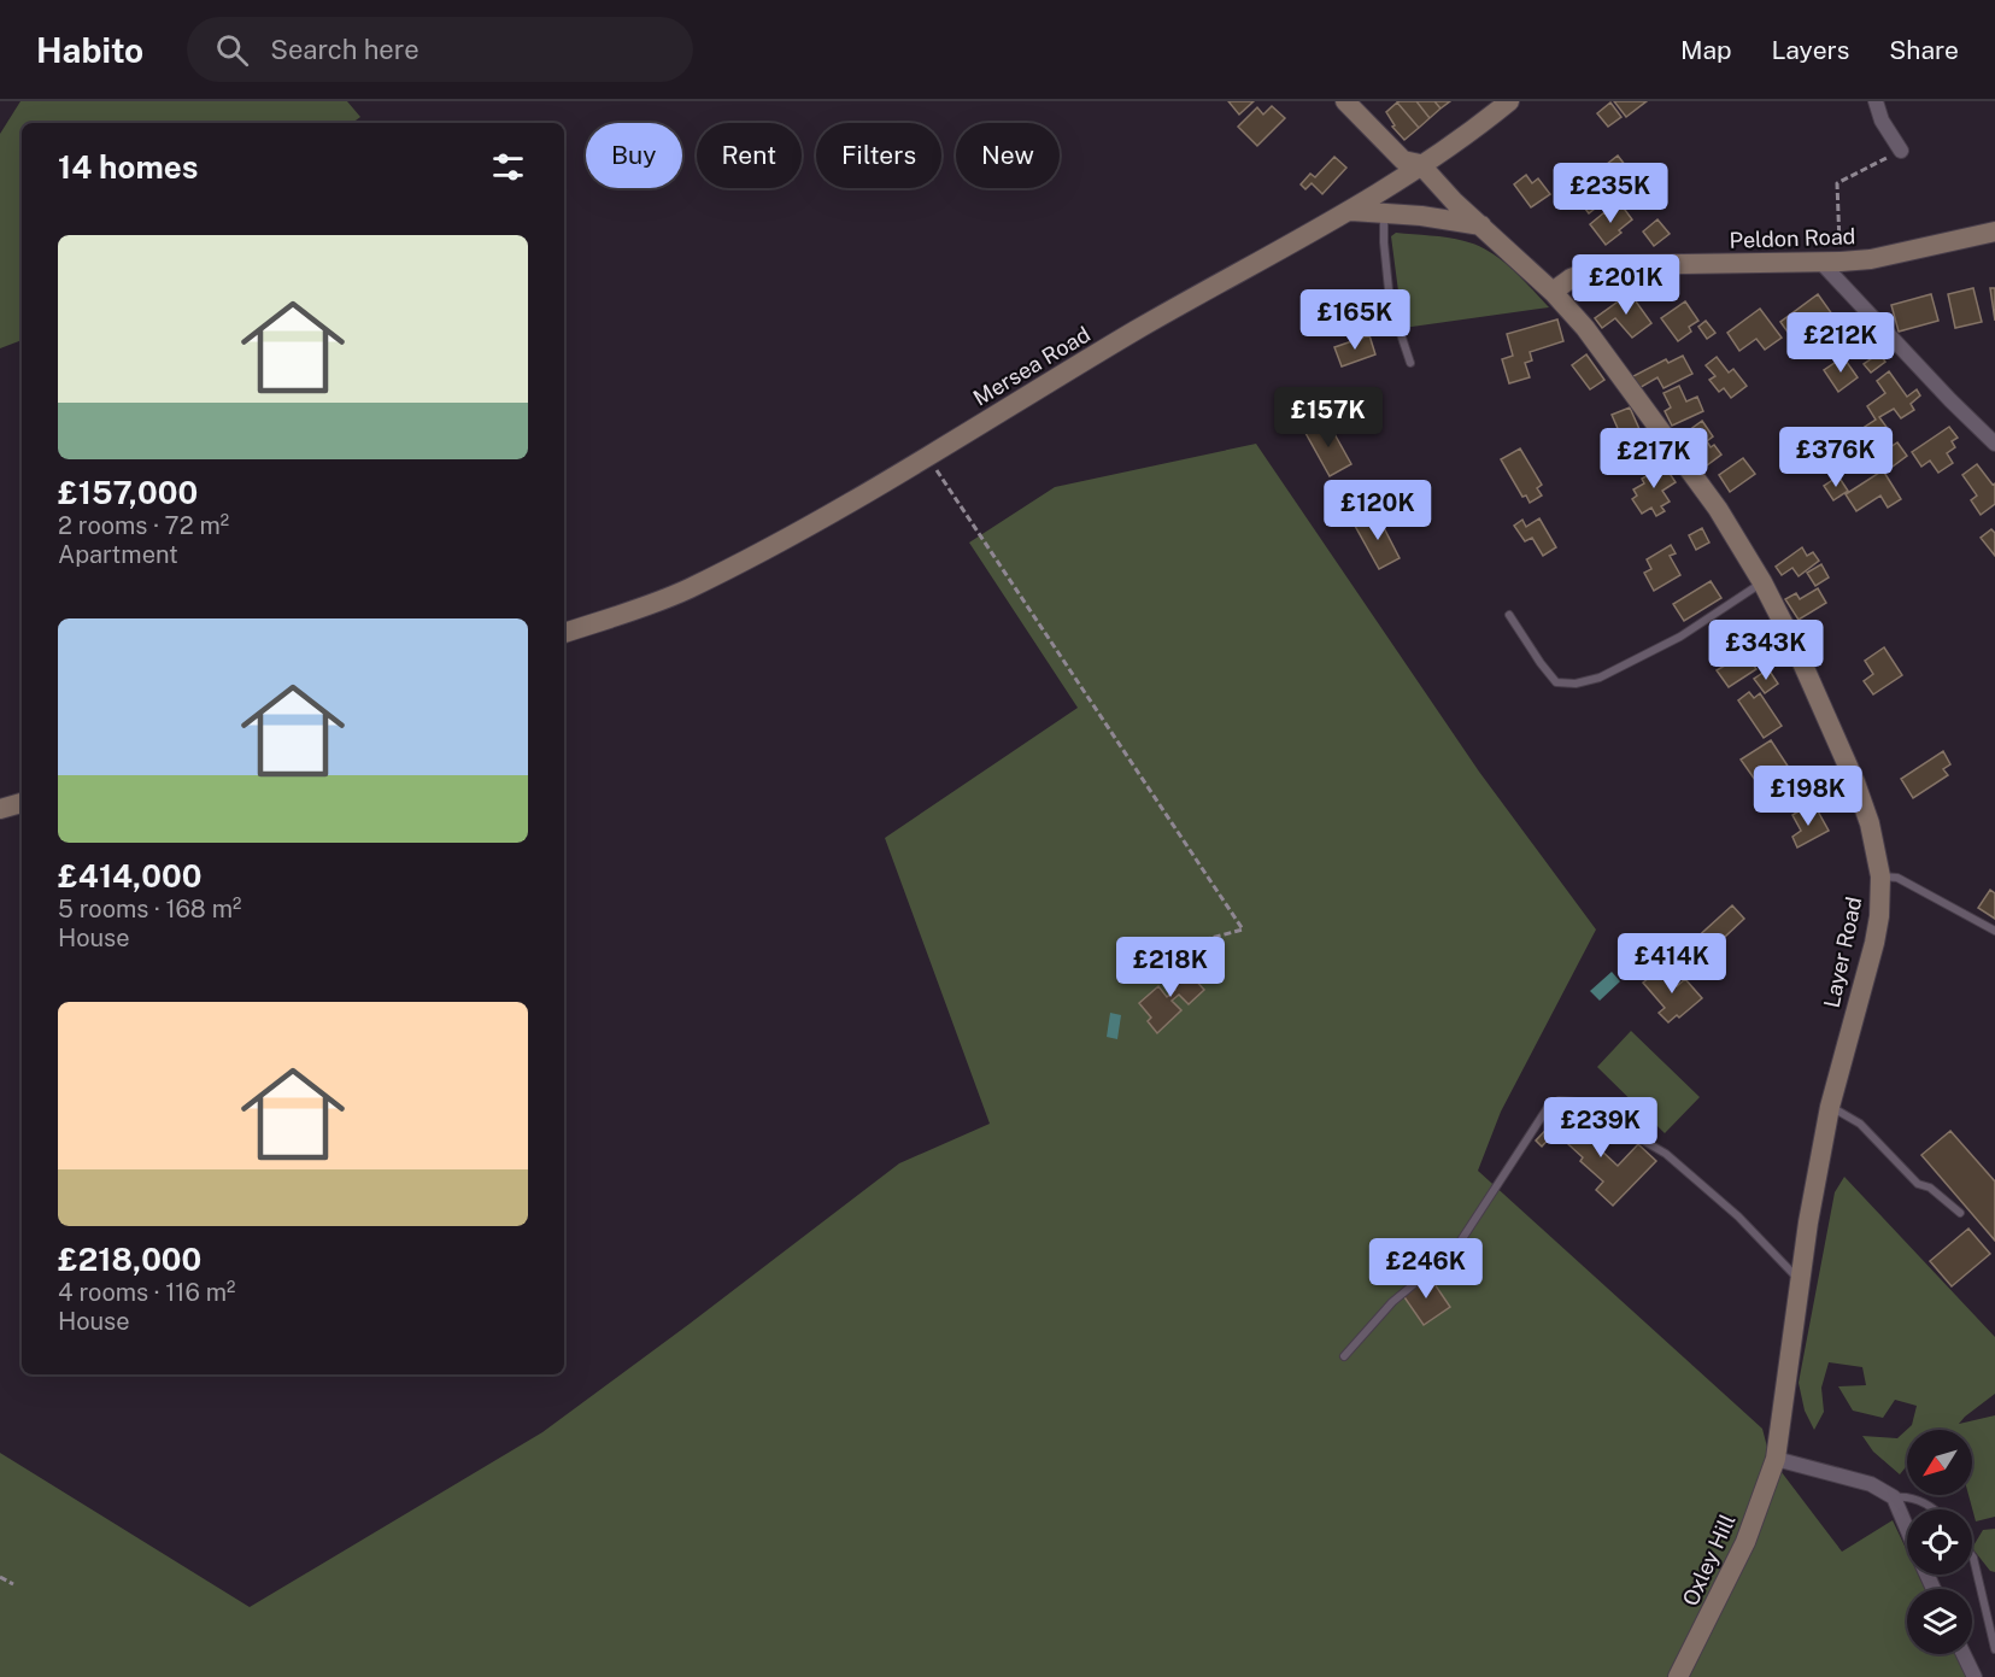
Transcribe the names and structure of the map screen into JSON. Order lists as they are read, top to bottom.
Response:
{
  "streets": {
    "street": [
      "Peldon Road",
      "Mersea Road",
      "Layer Road",
      "Oxley Hill"
    ]
  },
  "crossings": [
    ["Peldon Road", "Layer Road"],
    ["Mersea Road", "Layer Road"],
    ["Layer Road", "Oxley Hill"]
  ],
  "north": "bottom left",
  "page": {
    "header": "Habito",
    "search": "Search here",
    "nav": ["Map", "Layers", "Share"],
    "chip": [
      "Buy",
      "Rent",
      "Filters",
      "New"
    ],
    "heading": "14 homes",
    "price": [
      "£235K",
      "£201K",
      "£165K",
      "£212K",
      "£157K",
      "£376K",
      "£217K",
      "£120K",
      "£343K",
      "£198K",
      "£414K",
      "£218K",
      "£239K",
      "£246K"
    ],
    "list": [
      {
        "name": "£157,000",
        "note": "2 rooms · 72 m² · Apartment"
      },
      {
        "name": "£414,000",
        "note": "5 rooms · 168 m² · House"
      },
      {
        "name": "£218,000",
        "note": "4 rooms · 116 m² · House"
      }
    ]
  }
}
